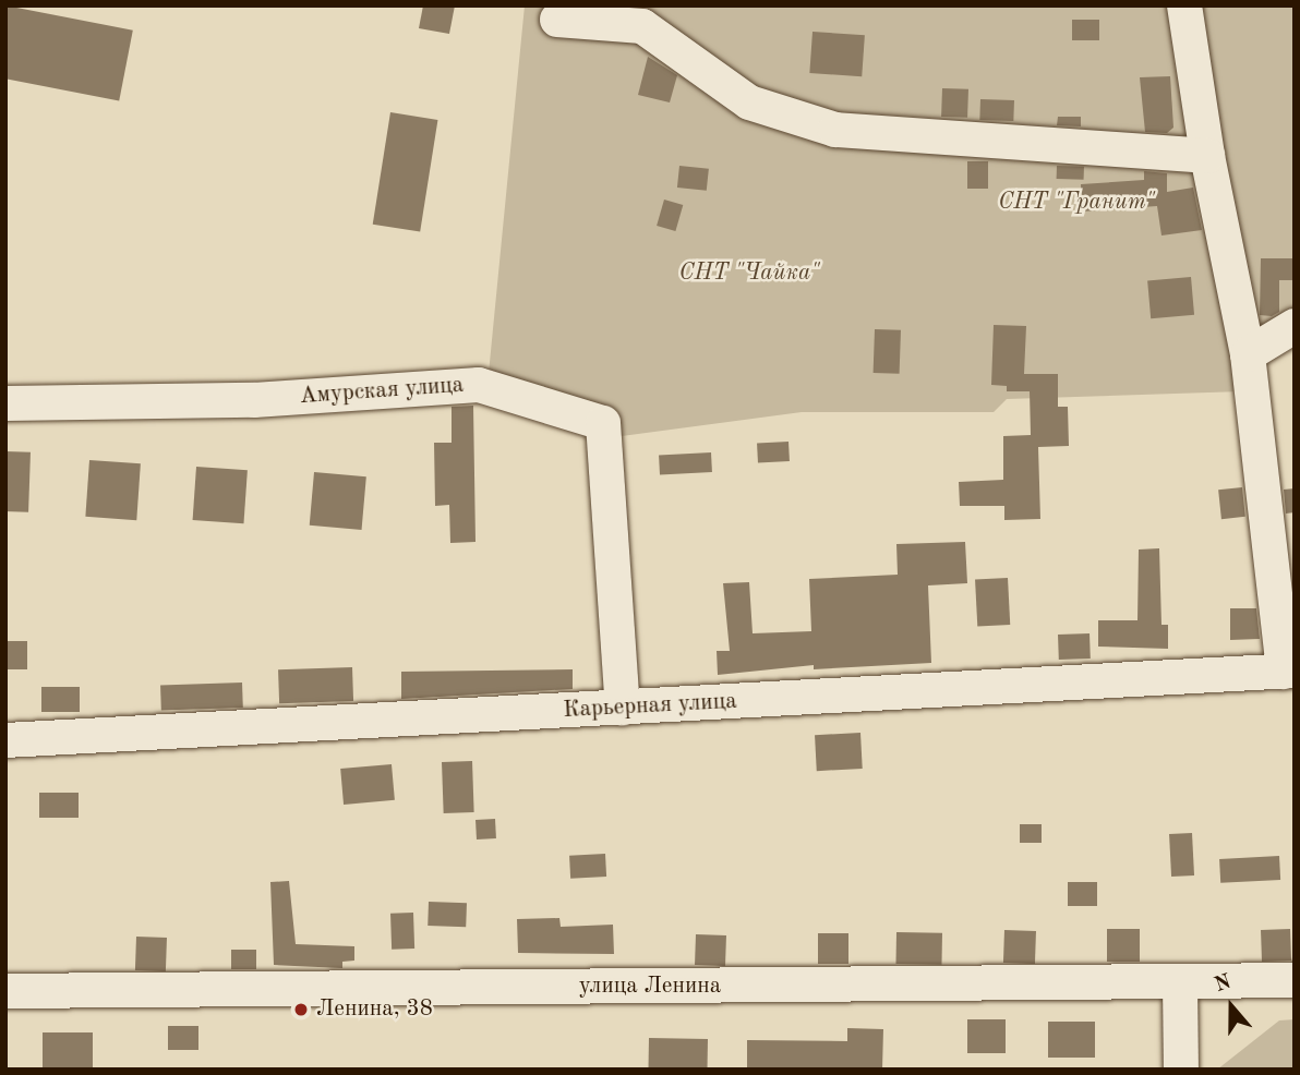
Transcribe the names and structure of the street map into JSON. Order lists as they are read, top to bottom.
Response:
{
  "streets": {
    "street": ["Амурская улица", "Карьерная улица", "улица Ленина"]
  },
  "crossings": [
    ["Амурская улица", "Карьерная улица"]
  ],
  "parks": ["СНТ \"Гранит\"", "СНТ \"Чайка\""],
  "places": ["Ленина, 38"],
  "north": "top"
}
